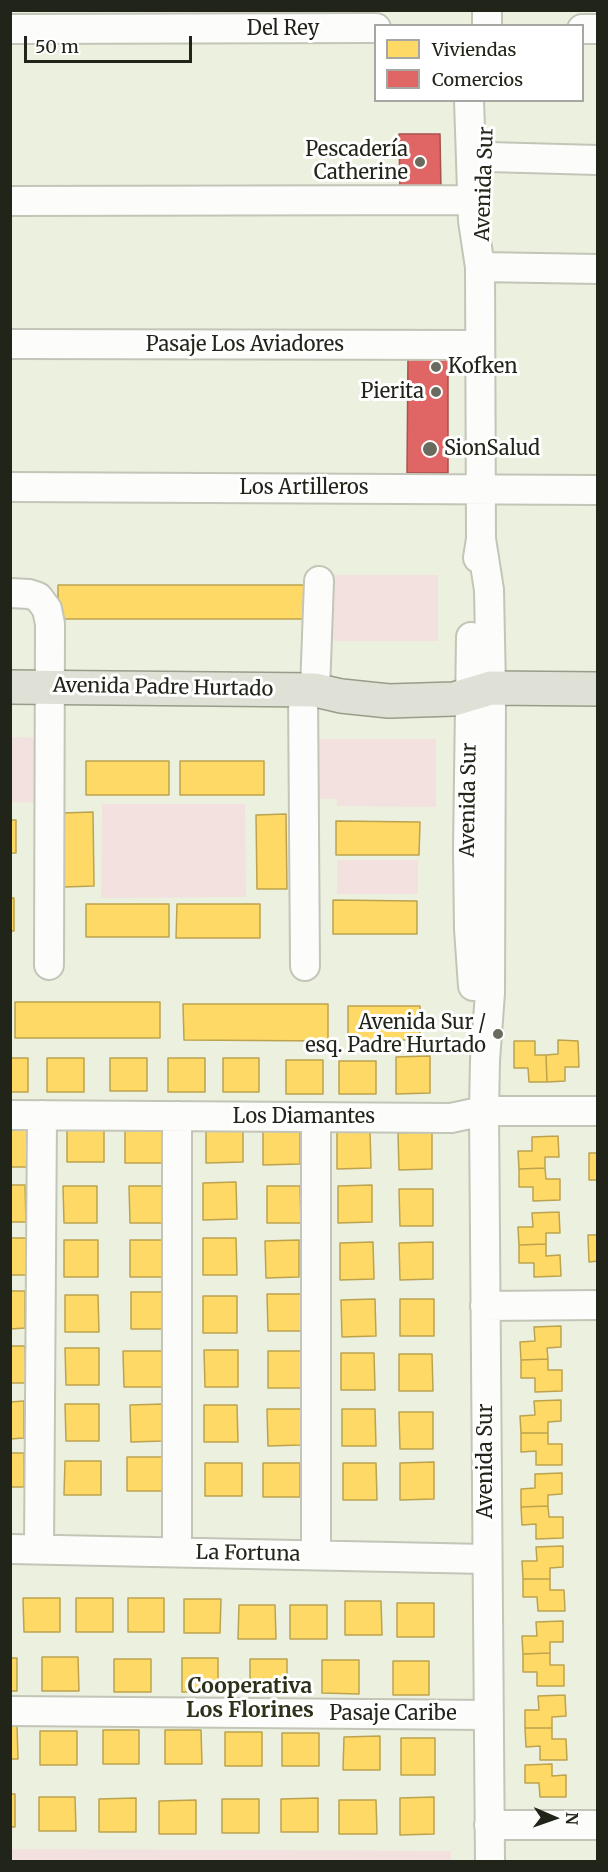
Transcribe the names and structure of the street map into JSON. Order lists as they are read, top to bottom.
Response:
{
  "streets": {
    "main road": ["Avenida Padre Hurtado"],
    "street": [
      "Del Rey",
      "Avenida Sur",
      "Pasaje Los Aviadores",
      "Los Artilleros",
      "Los Diamantes",
      "La Fortuna",
      "Pasaje Caribe"
    ]
  },
  "crossings": [
    ["Avenida Sur", "Pasaje Los Aviadores"],
    ["Avenida Sur", "Los Artilleros"],
    ["Avenida Sur", "Avenida Padre Hurtado"],
    ["Avenida Sur", "Los Diamantes"],
    ["Avenida Sur", "La Fortuna"],
    ["Avenida Sur", "Pasaje Caribe"]
  ],
  "districts": ["Cooperativa Los Florines"],
  "places": [
    "Pescadería Catherine",
    "Kofken",
    "Pierita",
    "SionSalud",
    "Avenida Sur / esq. Padre Hurtado"
  ],
  "legend": ["Viviendas", "Comercios"],
  "scale_bar": "50 m",
  "north": "right"
}
